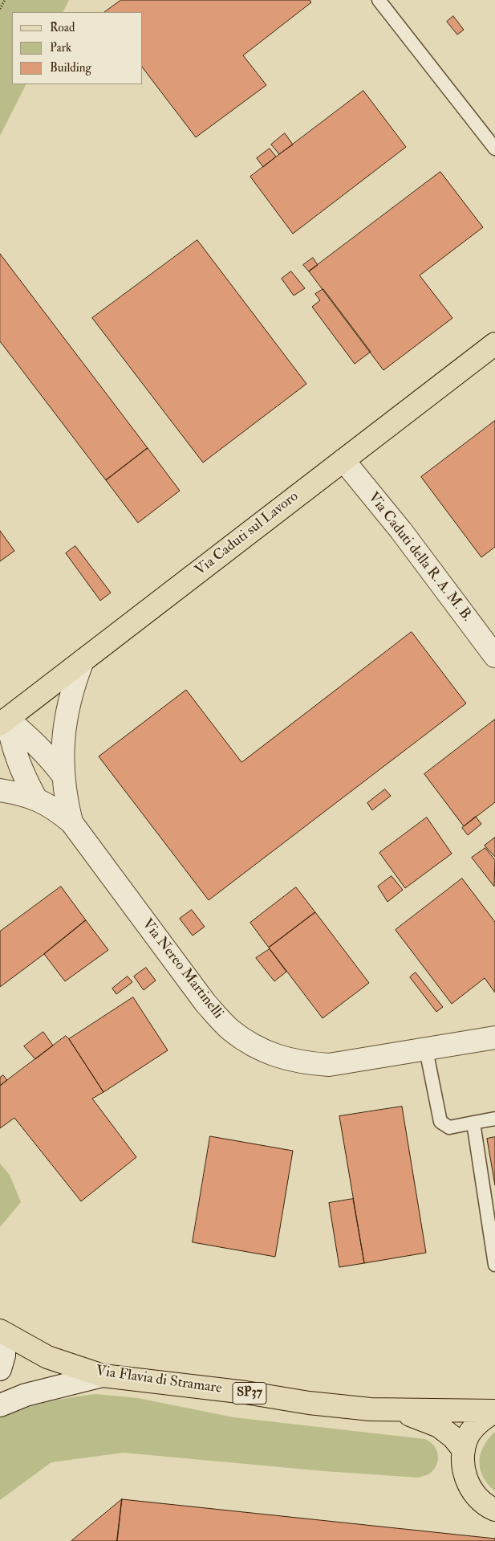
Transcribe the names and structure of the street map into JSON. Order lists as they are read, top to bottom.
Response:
{
  "streets": {
    "main road": ["Via Caduti sul Lavoro", "Via Flavia di Stramare", "SP37"],
    "street": ["Via Caduti della R. A. M. B.", "Via Nereo Martinelli"]
  },
  "crossings": [
    ["Via Caduti sul Lavoro", "Via Caduti della R. A. M. B."],
    ["Via Caduti sul Lavoro", "Via Nereo Martinelli"]
  ],
  "legend": ["Road", "Park", "Building"]
}
